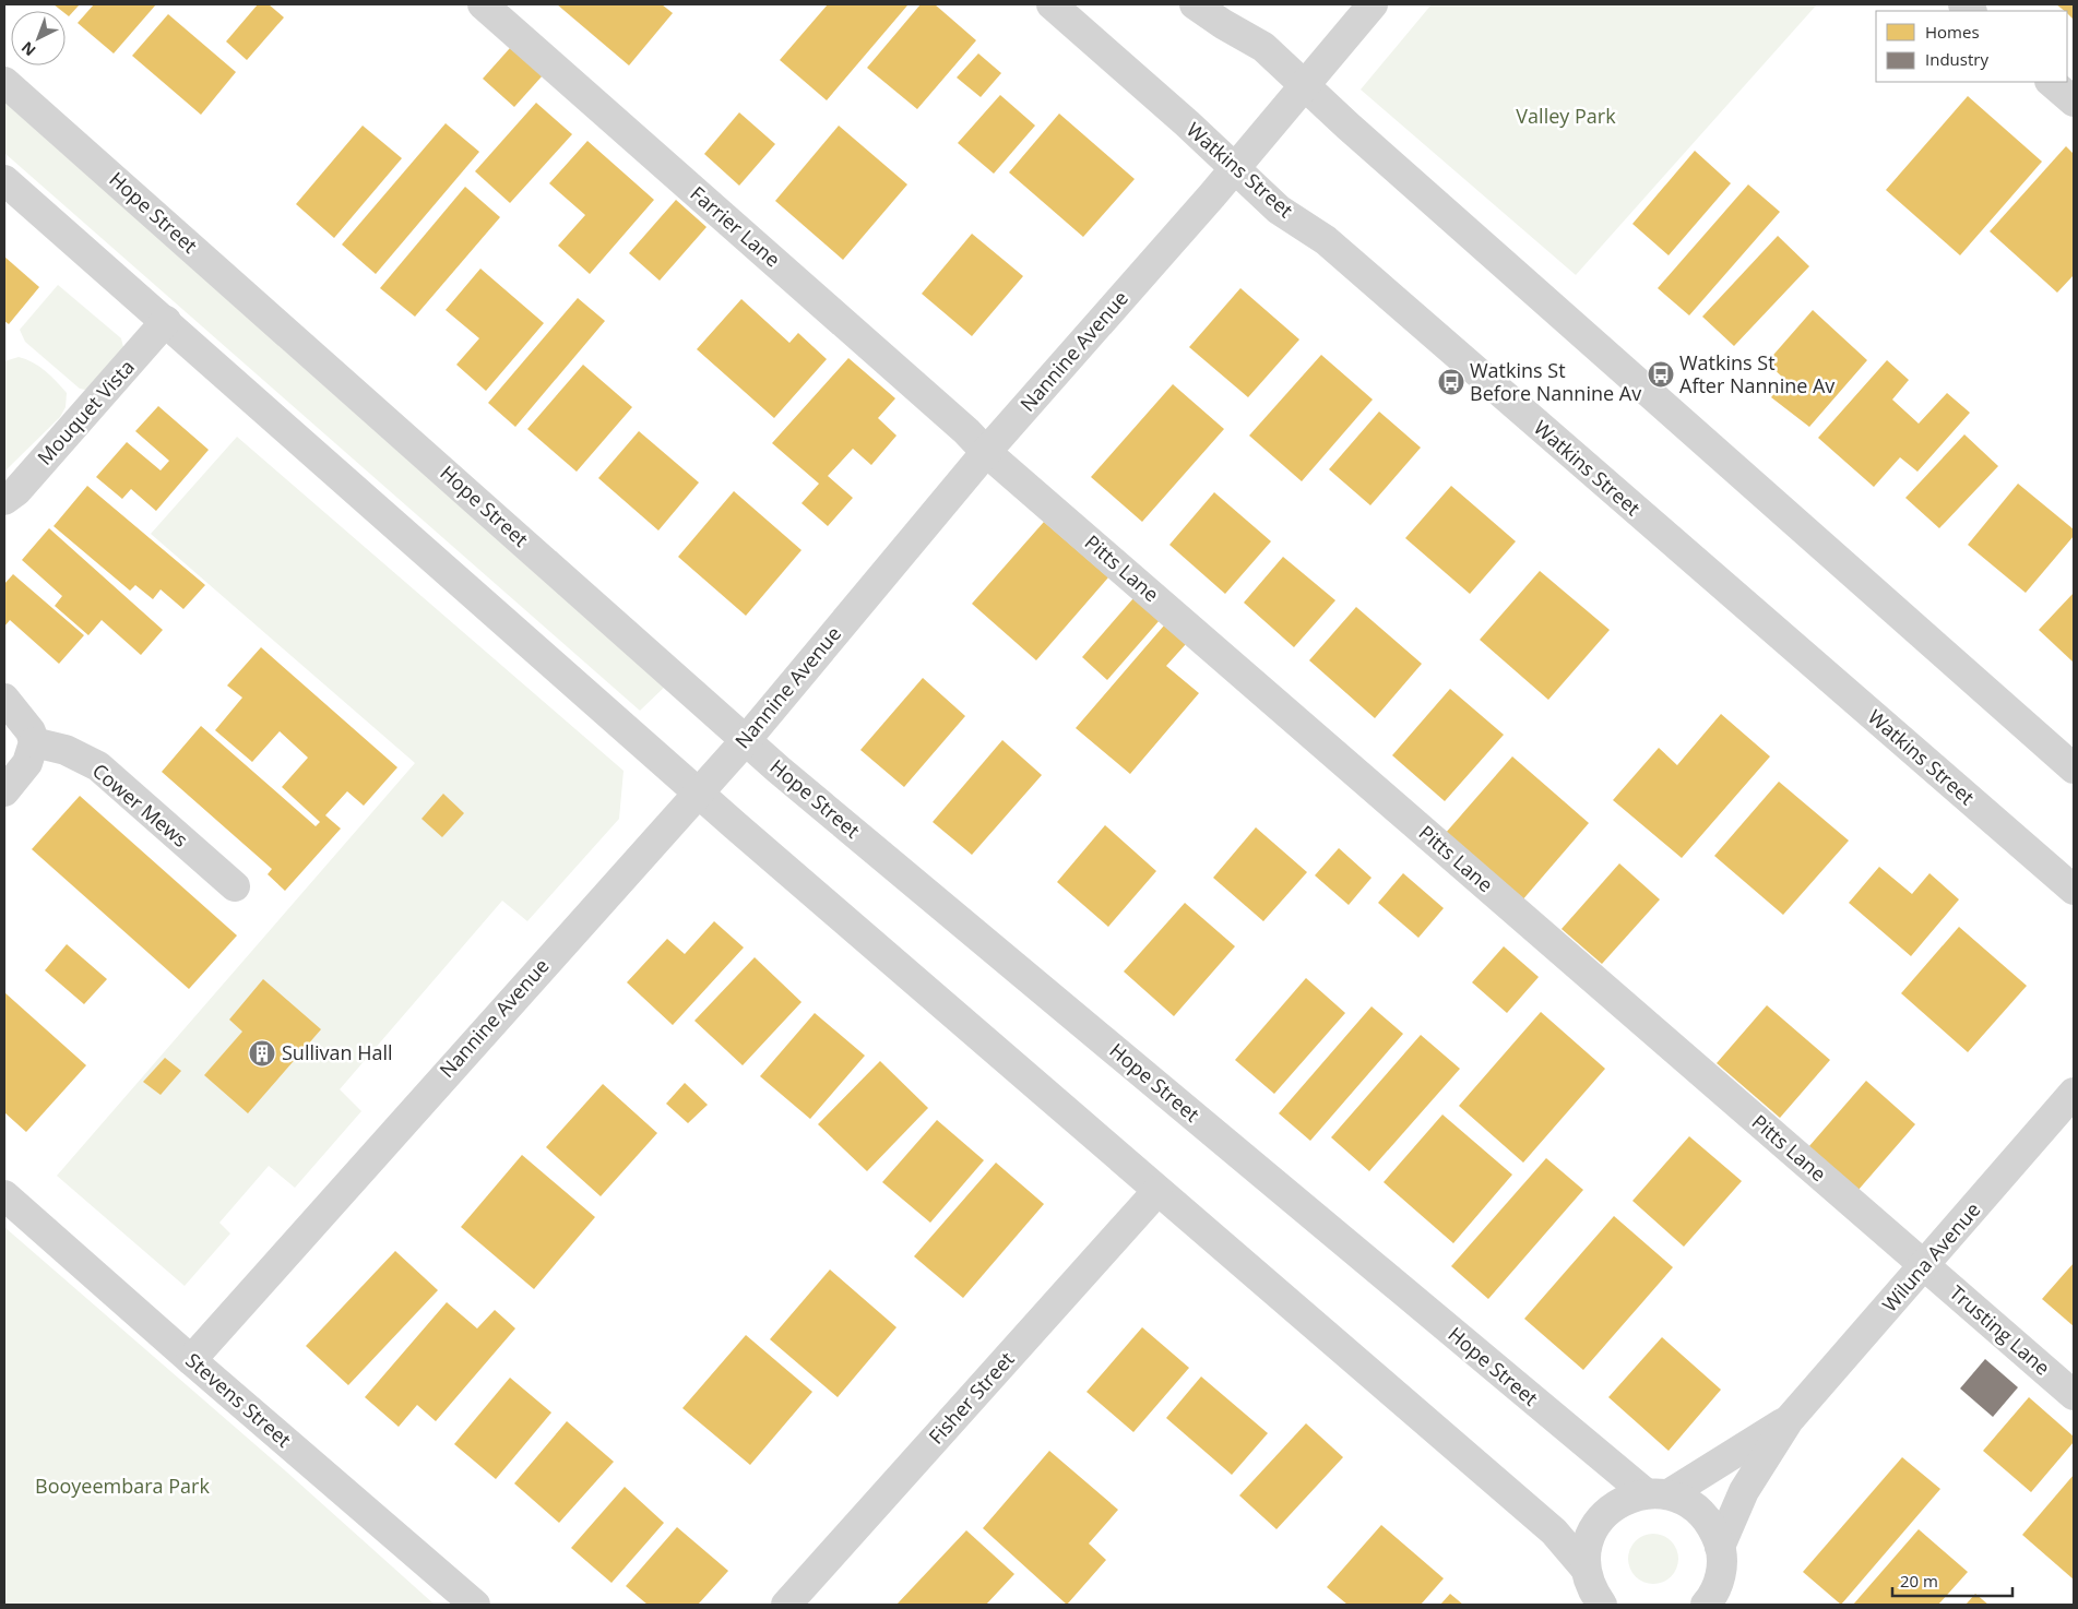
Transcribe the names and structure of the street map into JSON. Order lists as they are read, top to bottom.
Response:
{
  "streets": {
    "street": [
      "Watkins Street",
      "Hope Street",
      "Farrier Lane",
      "Nannine Avenue",
      "Mouquet Vista",
      "Pitts Lane",
      "Cower Mews",
      "Wiluna Avenue",
      "Trusting Lane",
      "Fisher Street",
      "Stevens Street"
    ]
  },
  "crossings": [
    ["Watkins Street", "Nannine Avenue"],
    ["Hope Street", "Nannine Avenue"],
    ["Hope Street", "Wiluna Avenue"],
    ["Farrier Lane", "Nannine Avenue"],
    ["Farrier Lane", "Pitts Lane"],
    ["Nannine Avenue", "Pitts Lane"],
    ["Nannine Avenue", "Stevens Street"],
    ["Pitts Lane", "Wiluna Avenue"],
    ["Pitts Lane", "Trusting Lane"],
    ["Wiluna Avenue", "Trusting Lane"]
  ],
  "parks": ["Valley Park", "Booyeembara Park"],
  "places": {
    "bus stop": ["Watkins St After Nannine Av", "Watkins St Before Nannine Av"],
    "building": ["Sullivan Hall"]
  },
  "legend": ["Homes", "Industry"],
  "scale_bar": "20 m",
  "north": "bottom left"
}
